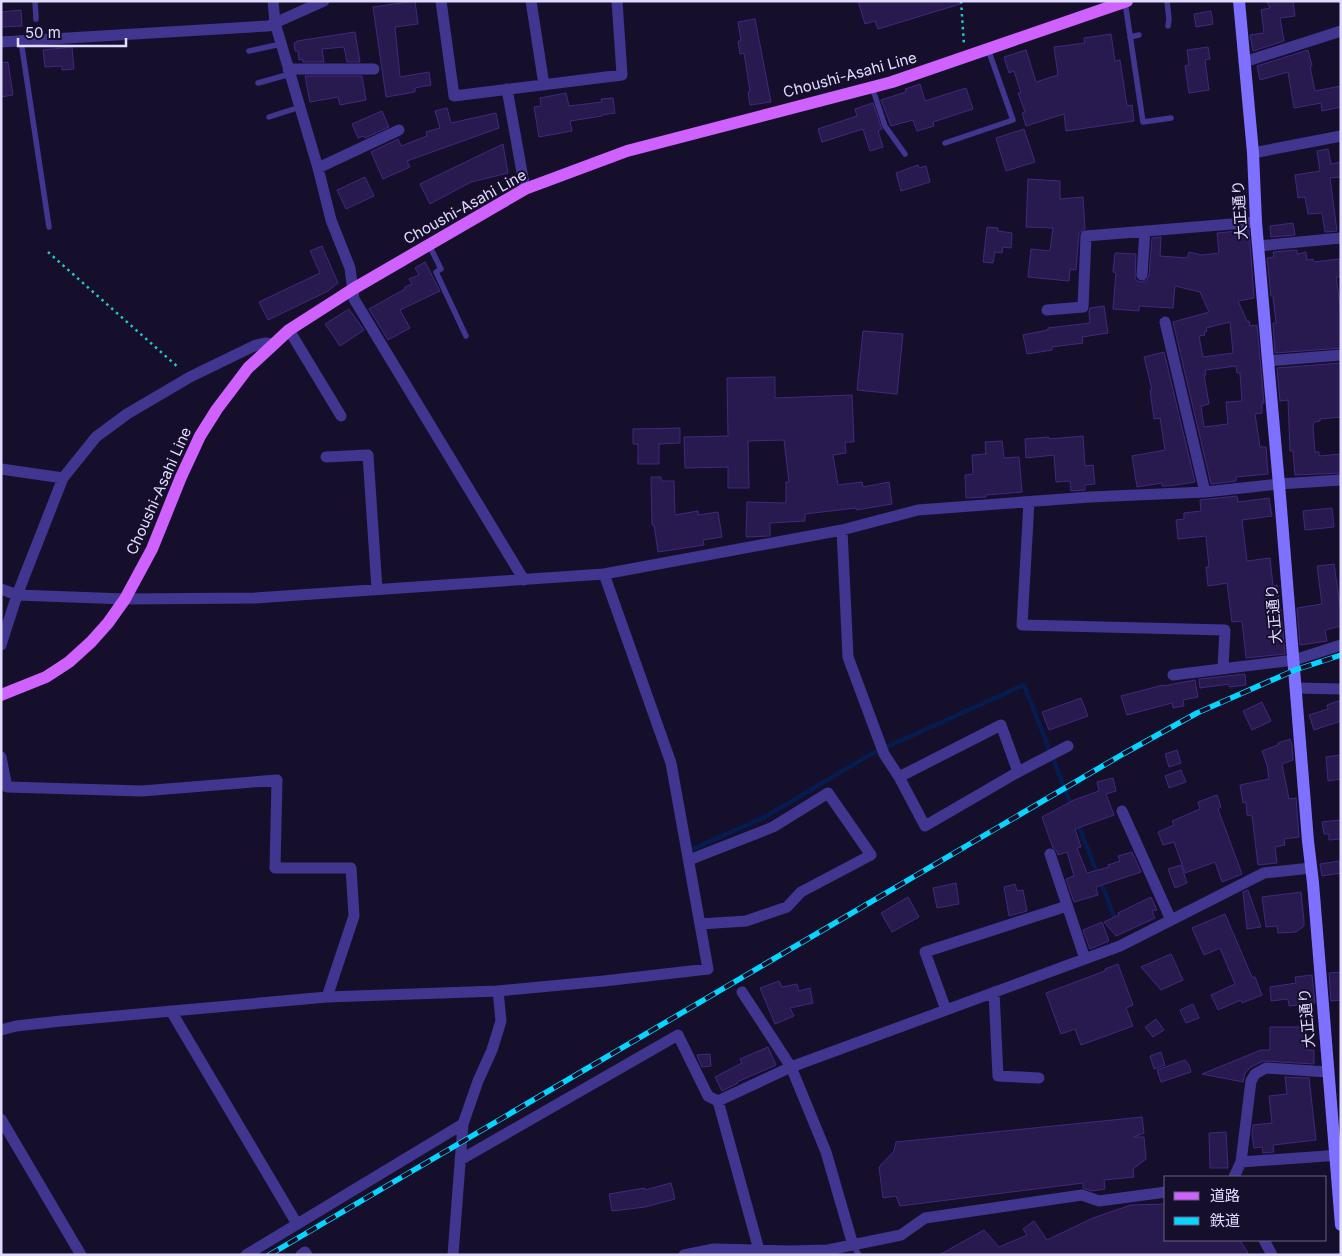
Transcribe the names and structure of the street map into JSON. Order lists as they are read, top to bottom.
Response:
{
  "streets": {
    "main road": ["Choushi-Asahi Line"],
    "street": ["大正通り"]
  },
  "legend": ["道路", "鉄道"],
  "scale_bar": "50 m"
}
